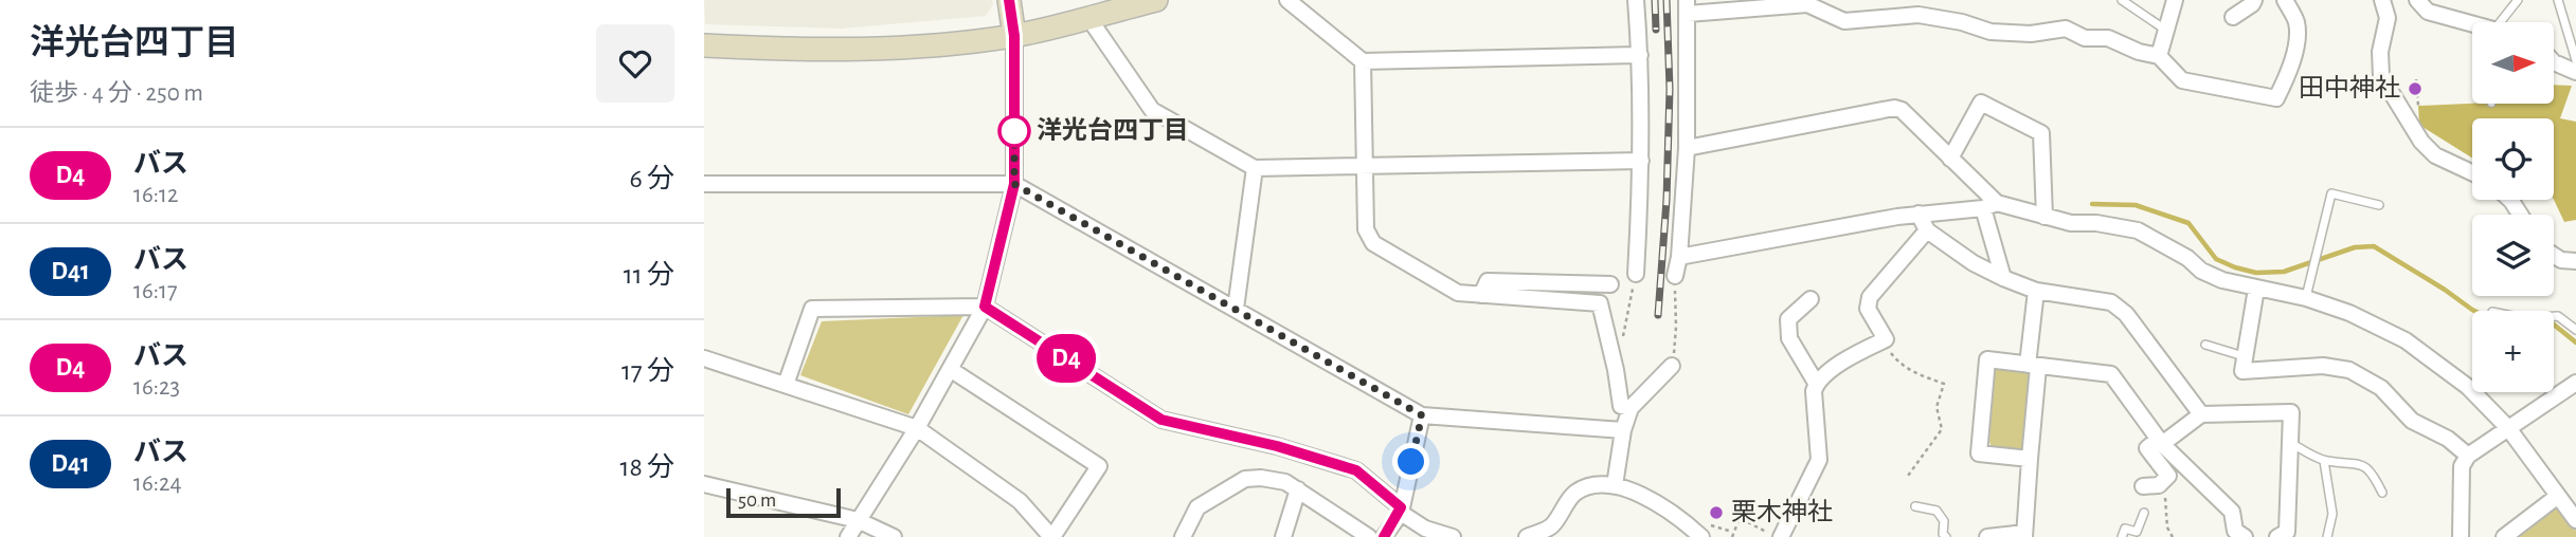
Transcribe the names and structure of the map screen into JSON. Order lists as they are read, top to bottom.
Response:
{
  "places": ["田中神社", "洋光台四丁目", "栗木神社"],
  "lines": ["bus line D4"],
  "scale_bar": "50 m",
  "north": "right",
  "page": {
    "heading": ["洋光台四丁目", "徒歩 · 4 分 · 250 m"],
    "on_map": "D4",
    "map_buttons": "+",
    "list": [
      {
        "mark": "D4",
        "name": "バス",
        "note": "16:12",
        "value": "6 分"
      },
      {
        "mark": "D41",
        "name": "バス",
        "note": "16:17",
        "value": "11 分"
      },
      {
        "mark": "D4",
        "name": "バス",
        "note": "16:23",
        "value": "17 分"
      },
      {
        "mark": "D41",
        "name": "バス",
        "note": "16:24",
        "value": "18 分"
      }
    ],
    "scale": "50 m"
  }
}
